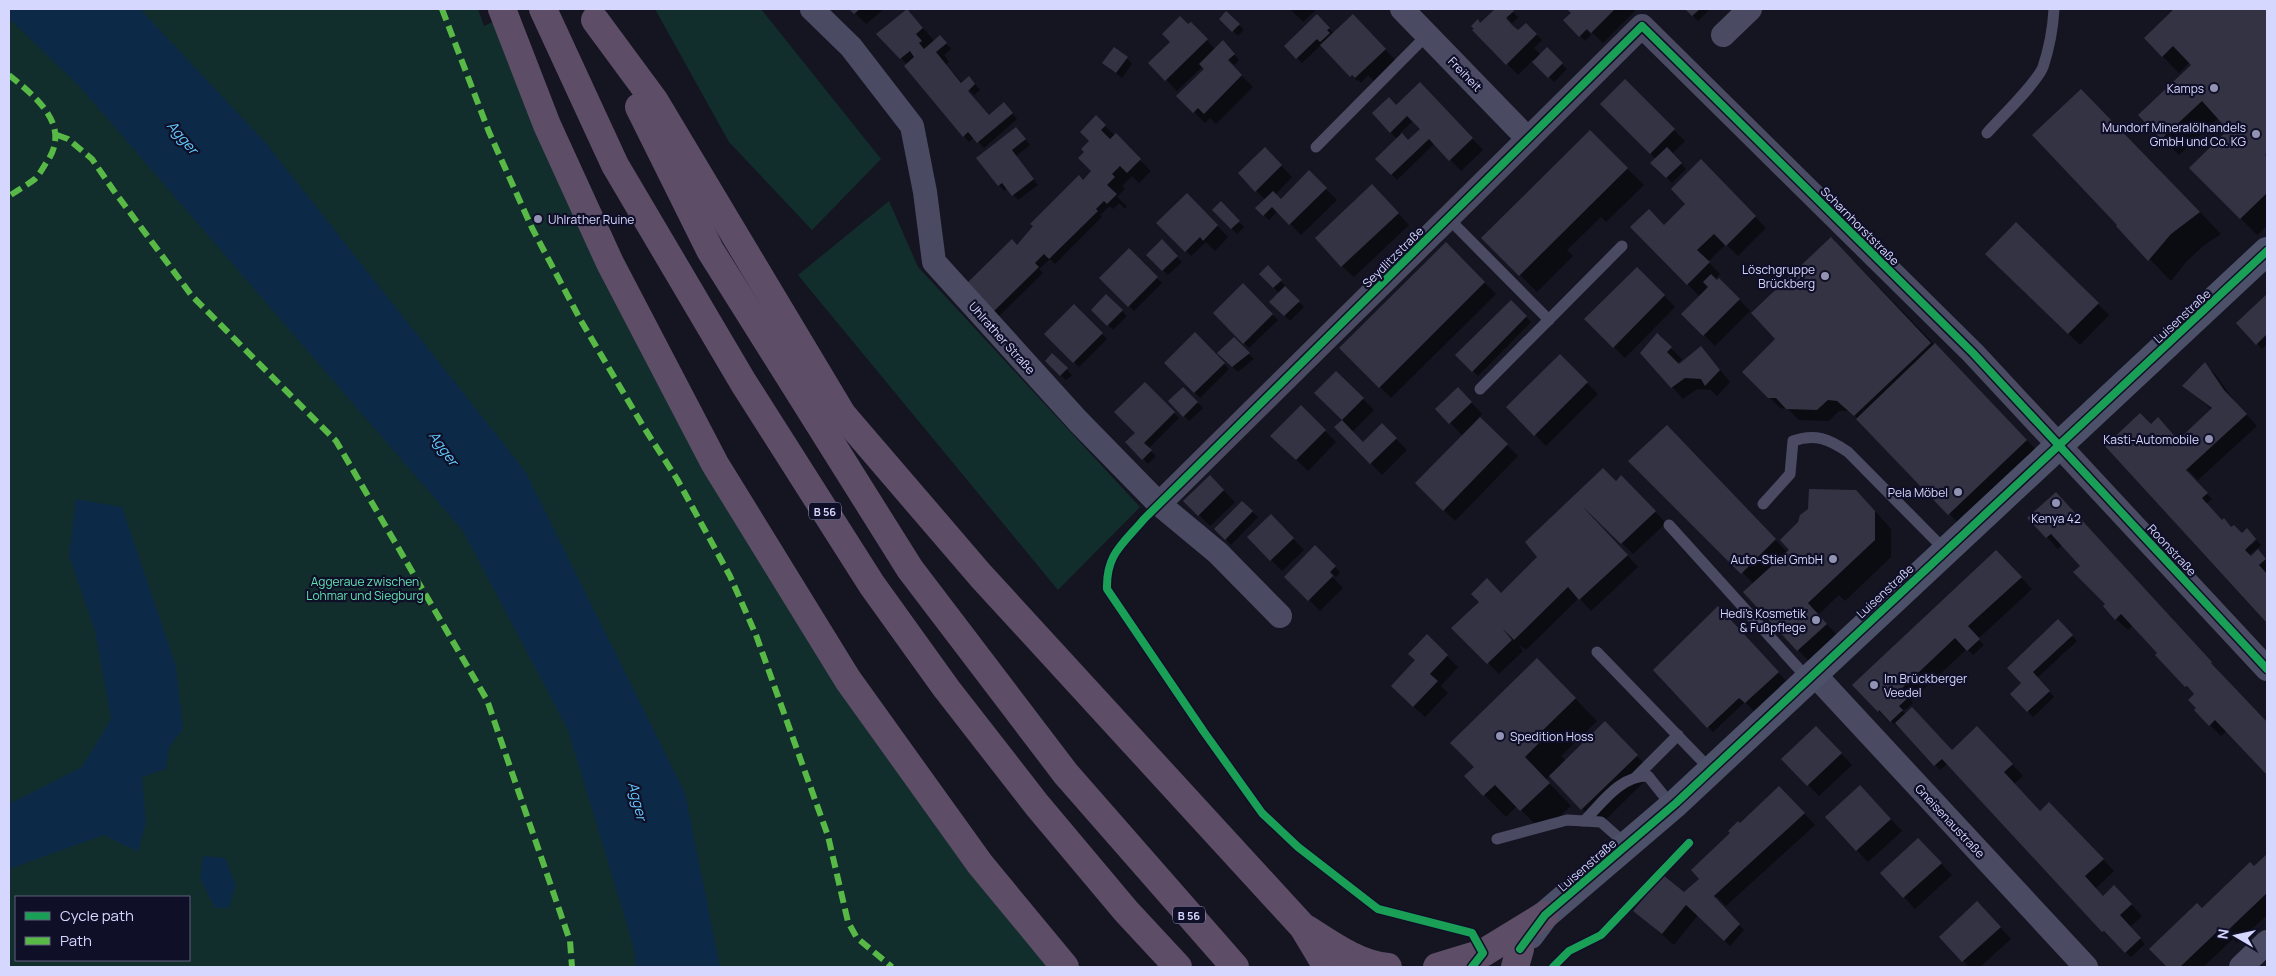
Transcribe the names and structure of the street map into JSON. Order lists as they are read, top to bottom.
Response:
{
  "streets": {
    "highway": ["B 56"],
    "main road": ["Luisenstraße"],
    "street": [
      "Freiheit",
      "Scharnhorststraße",
      "Seydlitzstraße",
      "Uhlrather Straße",
      "Roonstraße",
      "Gneisenaustraße"
    ]
  },
  "crossings": [
    ["Freiheit", "Seydlitzstraße"],
    ["Scharnhorststraße", "Seydlitzstraße"],
    ["Scharnhorststraße", "Luisenstraße"],
    ["Scharnhorststraße", "Roonstraße"],
    ["Seydlitzstraße", "Uhlrather Straße"],
    ["Luisenstraße", "Roonstraße"],
    ["Luisenstraße", "Gneisenaustraße"]
  ],
  "water": ["Agger"],
  "parks": ["Aggeraue zwischen Lohmar und Siegburg"],
  "places": [
    "Kamps",
    "Mundorf Mineralölhandels GmbH und Co. KG",
    "Uhlrather Ruine",
    "Löschgruppe Brückberg",
    "Kasti-Automobile",
    "Pela Möbel",
    "Kenya 42",
    "Auto-Stiel GmbH",
    "Hedi's Kosmetik & Fußpflege",
    "Im Brückberger Veedel",
    "Spedition Hoss"
  ],
  "legend": ["Cycle path", "Path"],
  "north": "left"
}
